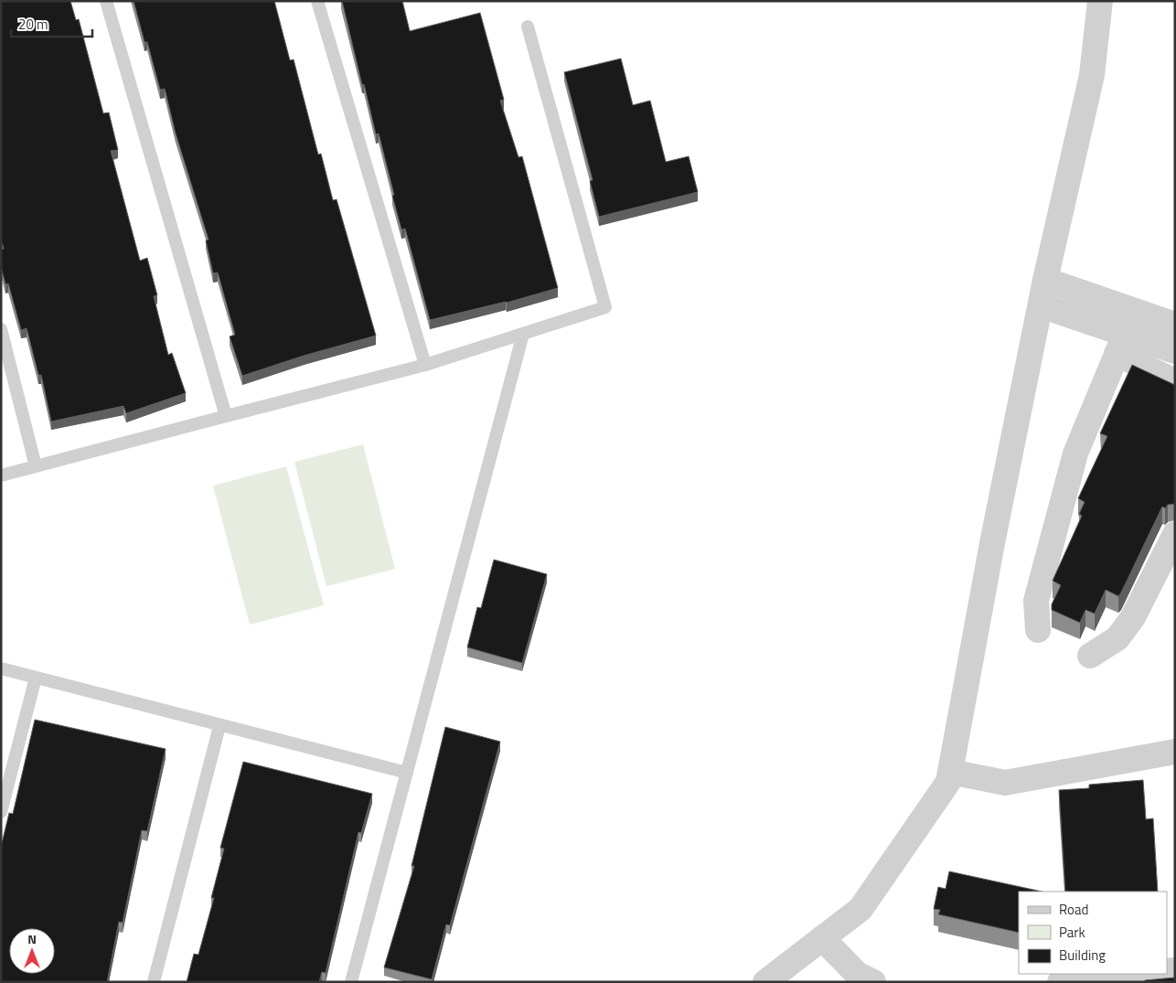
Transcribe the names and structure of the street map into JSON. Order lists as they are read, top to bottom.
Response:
{
  "legend": ["Road", "Park", "Building"],
  "scale_bar": "20 m",
  "north": "top"
}
